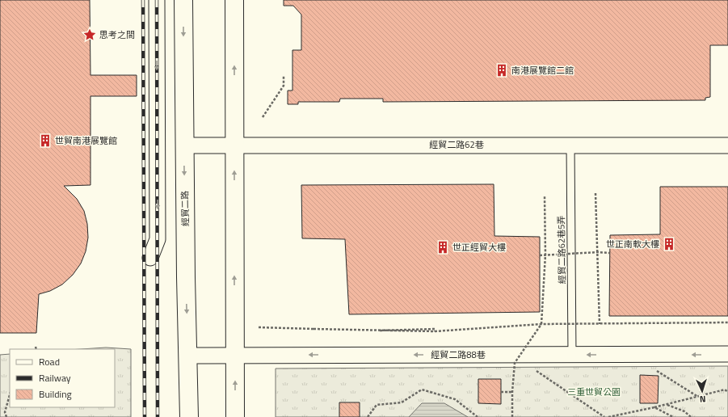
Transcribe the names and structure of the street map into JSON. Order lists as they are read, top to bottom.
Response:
{
  "streets": {
    "main road": ["經貿二路"],
    "street": ["經貿二路62巷", "經貿二路88巷"],
    "lane": ["經貿二路62巷5弄"]
  },
  "crossings": [
    ["經貿二路62巷", "經貿二路"],
    ["經貿二路62巷", "經貿二路62巷5弄"],
    ["經貿二路", "經貿二路88巷"],
    ["經貿二路62巷5弄", "經貿二路88巷"]
  ],
  "one_way": ["經貿二路88巷"],
  "parks": ["三重世貿公園"],
  "places": {
    "place": ["思考之間"],
    "building": [
      "南港展覽館二館",
      "世貿南港展覽館",
      "世正南軟大樓",
      "世正經貿大樓"
    ]
  },
  "legend": ["Road", "Railway", "Building"],
  "north": "bottom"
}
